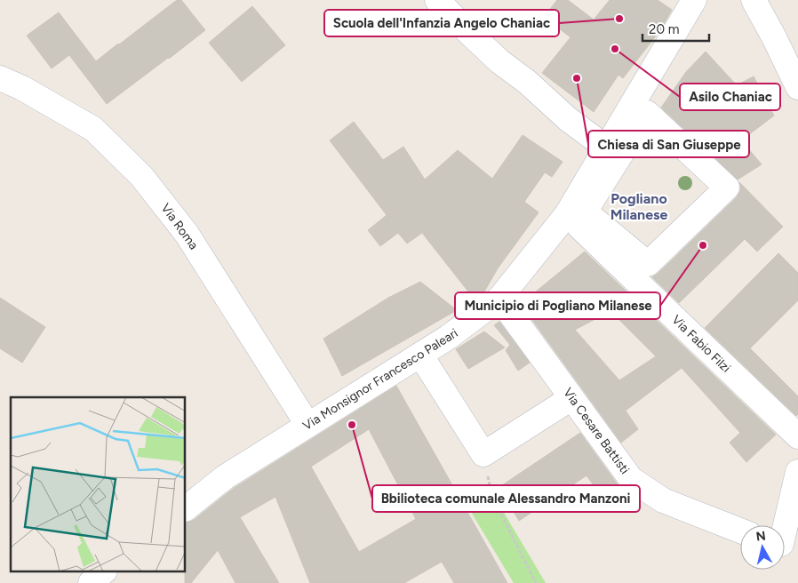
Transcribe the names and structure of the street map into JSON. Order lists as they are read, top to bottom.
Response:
{
  "streets": {
    "street": [
      "Via Roma",
      "Via Fabio Filzi",
      "Via Monsignor Francesco Paleari",
      "Via Cesare Battisti"
    ]
  },
  "crossings": [
    ["Via Roma", "Via Monsignor Francesco Paleari"],
    ["Via Fabio Filzi", "Via Monsignor Francesco Paleari"],
    ["Via Monsignor Francesco Paleari", "Via Cesare Battisti"]
  ],
  "districts": ["Pogliano Milanese"],
  "places": [
    "Scuola dell'Infanzia Angelo Chaniac",
    "Asilo Chaniac",
    "Chiesa di San Giuseppe",
    "Municipio di Pogliano Milanese",
    "Bbilioteca comunale Alessandro Manzoni"
  ],
  "scale_bar": "20 m",
  "north": "top"
}
